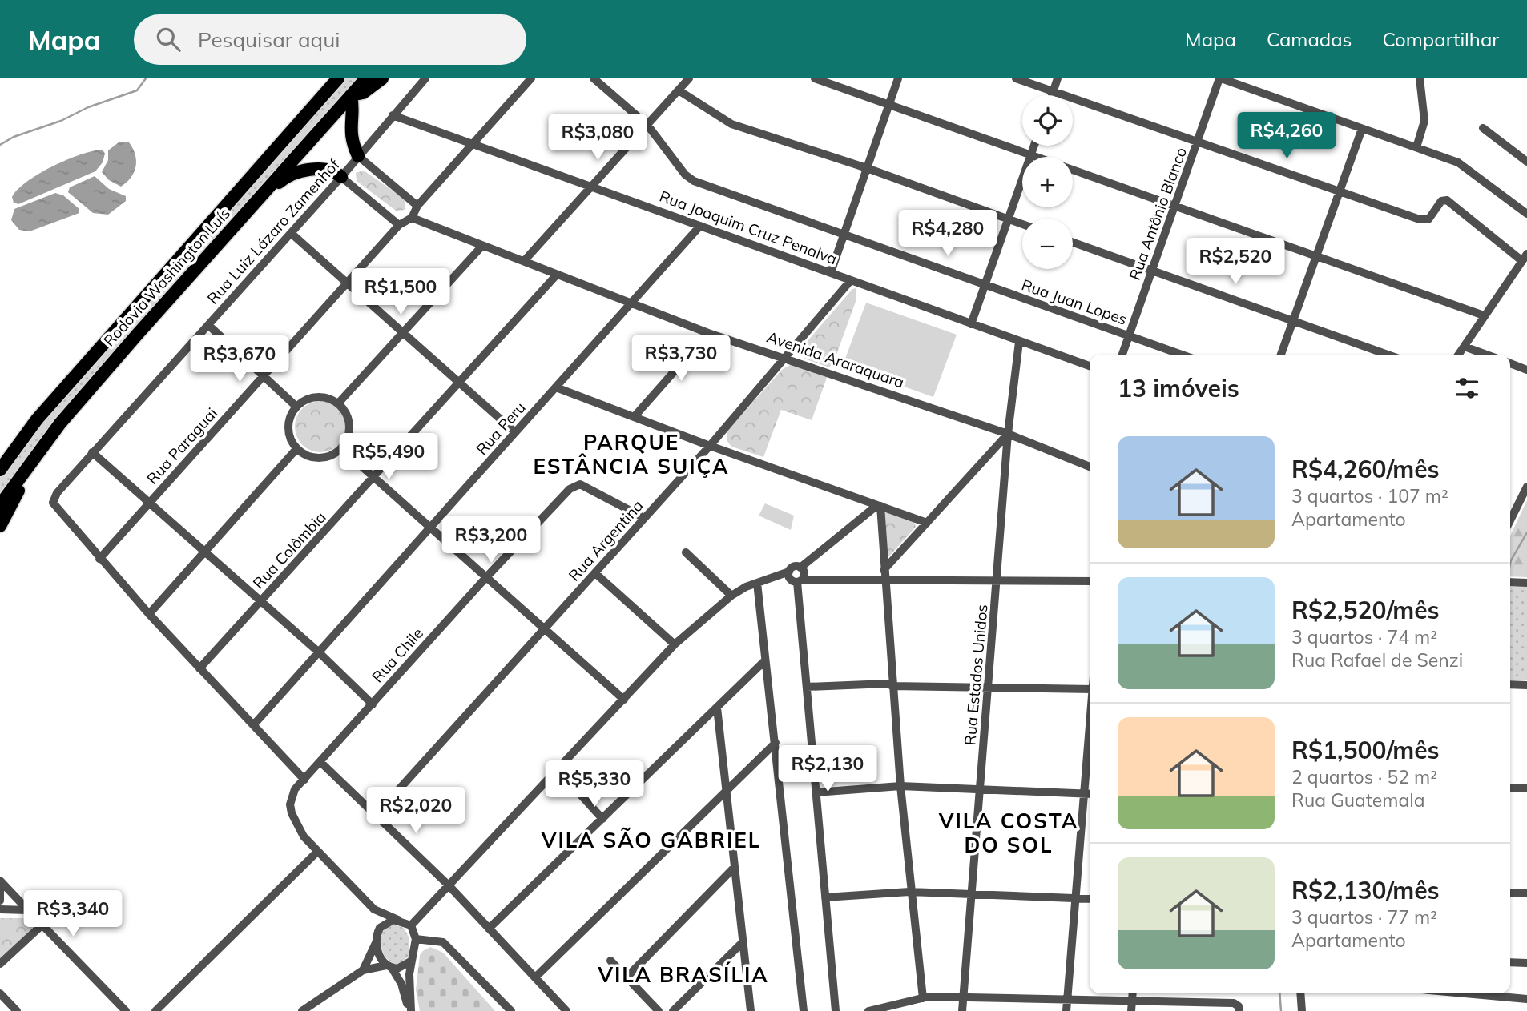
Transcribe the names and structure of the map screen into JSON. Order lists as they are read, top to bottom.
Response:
{
  "streets": {
    "highway": ["Rodovia Washington Luís"],
    "street": [
      "Rua Antônio Blanco",
      "Rua Joaquim Cruz Penalva",
      "Rua Luiz Lázaro Zamenhof",
      "Rua Juan Lopes",
      "Avenida Araraquara",
      "Rua Peru",
      "Rua Paraguai",
      "Rua Argentina",
      "Rua Colômbia",
      "Rua Chile",
      "Rua Estados Unidos"
    ]
  },
  "crossings": [
    ["Rua Antônio Blanco", "Rua Juan Lopes"],
    ["Rua Joaquim Cruz Penalva", "Rua Luiz Lázaro Zamenhof"],
    ["Rua Joaquim Cruz Penalva", "Rua Peru"],
    ["Rua Joaquim Cruz Penalva", "Rua Argentina"],
    ["Rua Joaquim Cruz Penalva", "Rua Estados Unidos"],
    ["Rua Luiz Lázaro Zamenhof", "Rua Paraguai"],
    ["Avenida Araraquara", "Rua Peru"],
    ["Avenida Araraquara", "Rua Paraguai"],
    ["Avenida Araraquara", "Rua Argentina"],
    ["Avenida Araraquara", "Rua Colômbia"],
    ["Avenida Araraquara", "Rua Estados Unidos"],
    ["Rua Argentina", "Rua Chile"]
  ],
  "districts": [
    "PARQUE ESTÂNCIA SUIÇA",
    "VILA COSTA DO SOL",
    "VILA SÃO GABRIEL",
    "VILA BRASÍLIA"
  ],
  "page": {
    "header": "Mapa",
    "search": "Pesquisar aqui",
    "nav": ["Mapa", "Camadas", "Compartilhar"],
    "map_buttons": ["+", "−"],
    "price": [
      "R$4,260",
      "R$3,080",
      "R$4,280",
      "R$2,520",
      "R$1,500",
      "R$3,730",
      "R$3,670",
      "R$5,490",
      "R$3,200",
      "R$2,130",
      "R$5,330",
      "R$2,020",
      "R$3,340"
    ],
    "heading": "13 imóveis",
    "list": [
      {
        "name": "R$4,260/mês",
        "note": "3 quartos · 107 m² · Apartamento"
      },
      {
        "name": "R$2,520/mês",
        "note": "3 quartos · 74 m² · Rua Rafael de Senzi"
      },
      {
        "name": "R$1,500/mês",
        "note": "2 quartos · 52 m² · Rua Guatemala"
      },
      {
        "name": "R$2,130/mês",
        "note": "3 quartos · 77 m² · Apartamento"
      }
    ]
  }
}
